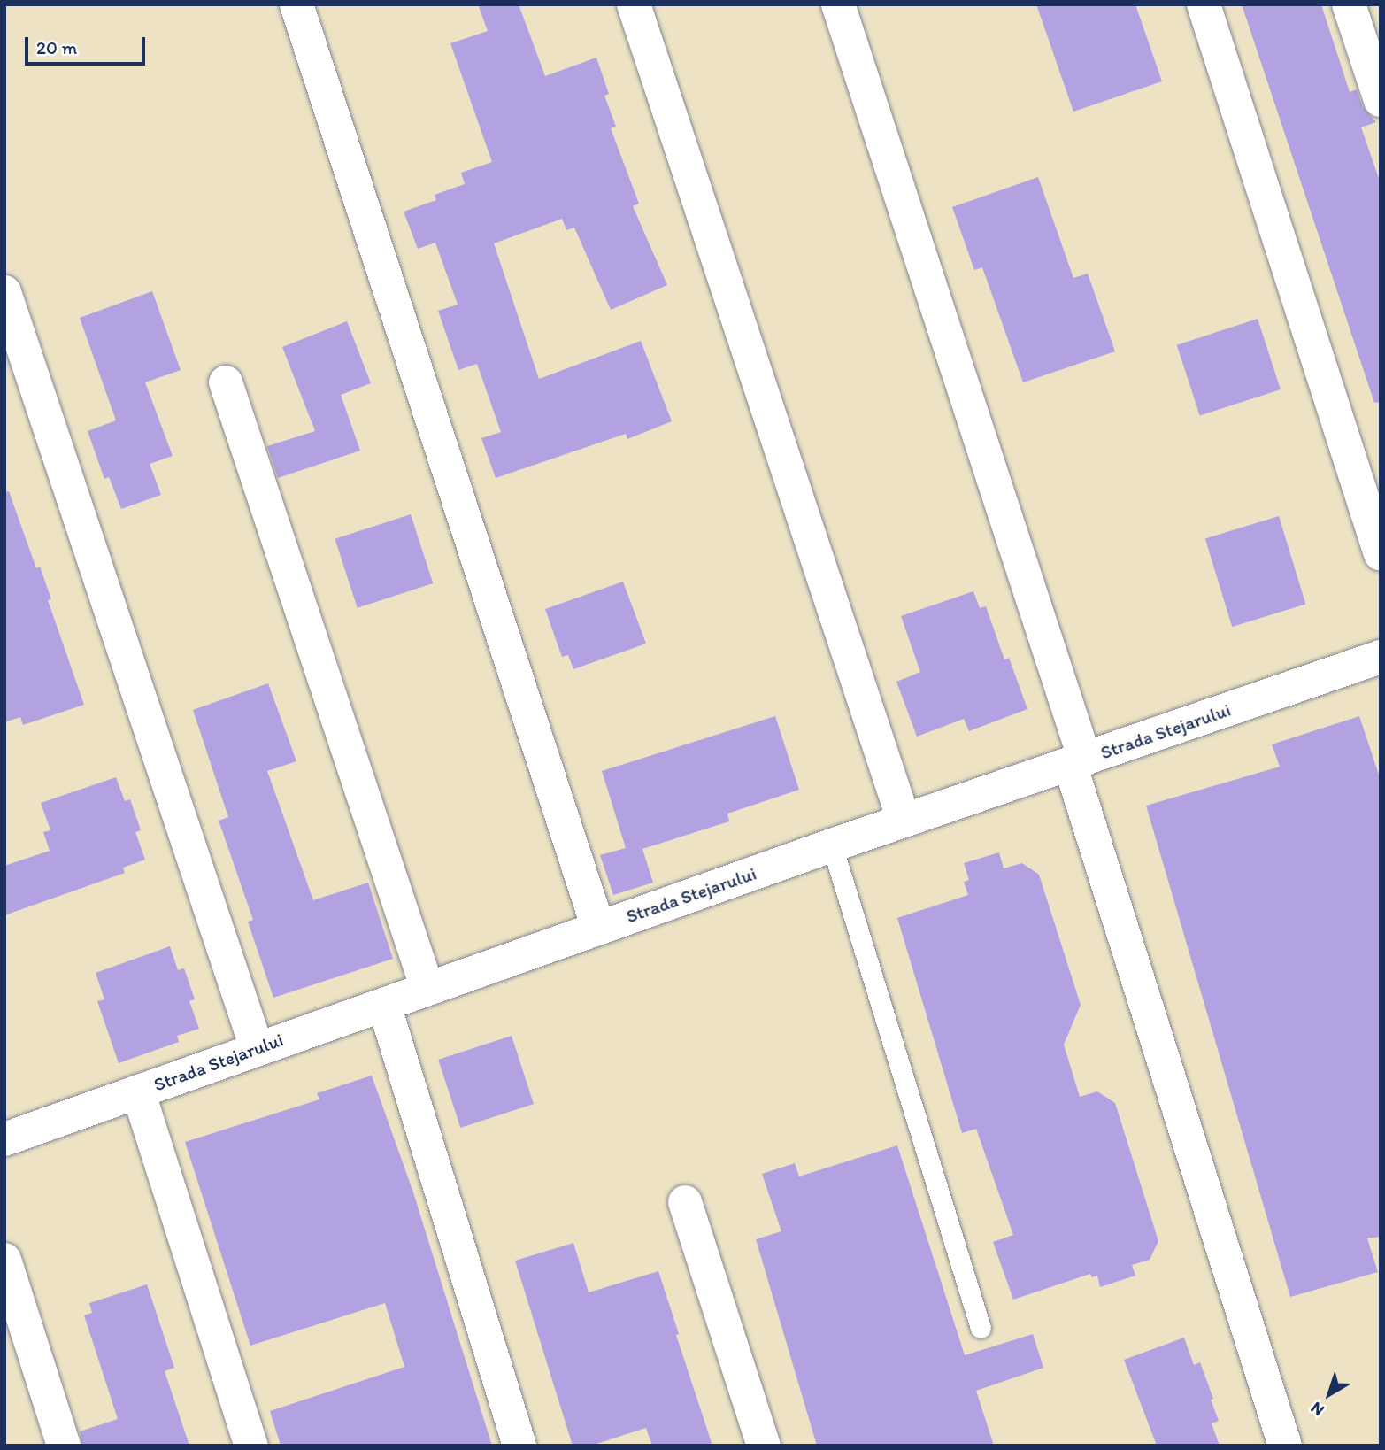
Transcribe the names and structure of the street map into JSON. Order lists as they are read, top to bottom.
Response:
{
  "streets": {
    "street": ["Strada Stejarului"]
  },
  "scale_bar": "20 m",
  "north": "bottom left"
}
